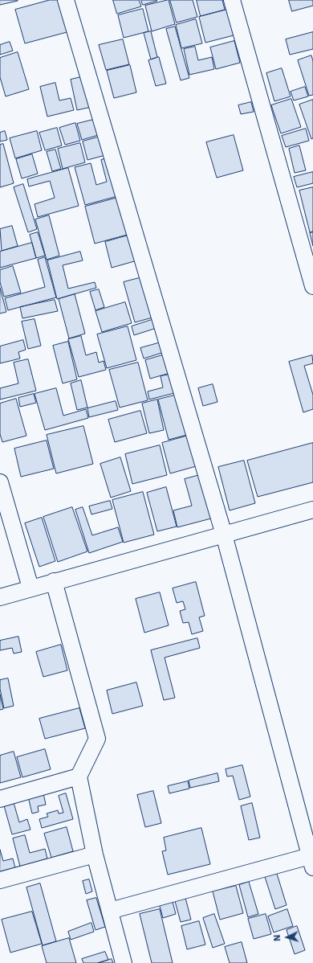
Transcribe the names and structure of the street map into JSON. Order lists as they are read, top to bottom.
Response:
{
  "north": "left"
}
